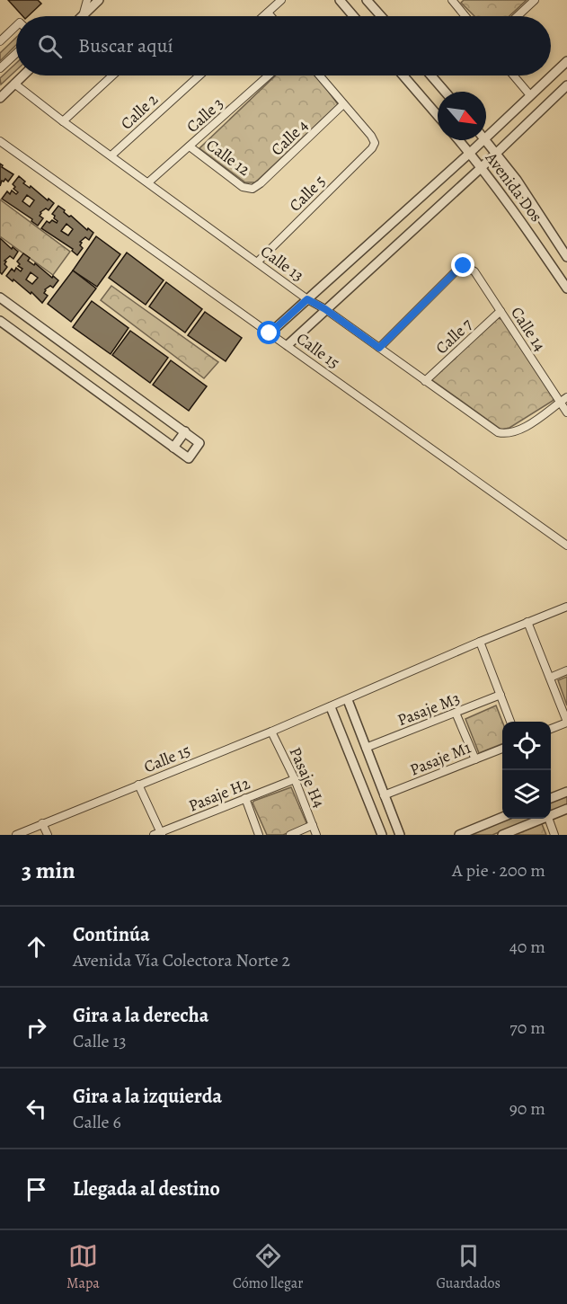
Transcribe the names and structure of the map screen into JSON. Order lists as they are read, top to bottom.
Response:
{
  "streets": {
    "street": [
      "Calle 2",
      "Calle 3",
      "Calle 4",
      "Calle 12",
      "Avenida Dos",
      "Calle 5",
      "Calle 13",
      "Calle 14",
      "Calle 7",
      "Calle 15",
      "Pasaje M3",
      "Pasaje M1",
      "Pasaje H4",
      "Pasaje H2"
    ]
  },
  "crossings": [
    ["Calle 2", "Calle 13"],
    ["Calle 3", "Calle 12"],
    ["Calle 3", "Calle 13"],
    ["Calle 4", "Calle 12"],
    ["Calle 4", "Calle 5"],
    ["Calle 5", "Calle 13"],
    ["Calle 13", "Calle 14"],
    ["Calle 13", "Calle 7"],
    ["Calle 14", "Calle 7"],
    ["Calle 15", "Pasaje H4"],
    ["Pasaje H4", "Pasaje H2"]
  ],
  "north": "bottom right",
  "page": {
    "search": "Buscar aquí",
    "heading": ["3 min", "A pie · 200 m"],
    "list": [
      ["Continúa", "Avenida Vía Colectora Norte 2", "40 m"],
      ["Gira a la derecha", "Calle 13", "70 m"],
      ["Gira a la izquierda", "Calle 6", "90 m"],
      "Llegada al destino"
    ],
    "nav": ["Mapa", "Cómo llegar", "Guardados"]
  }
}
